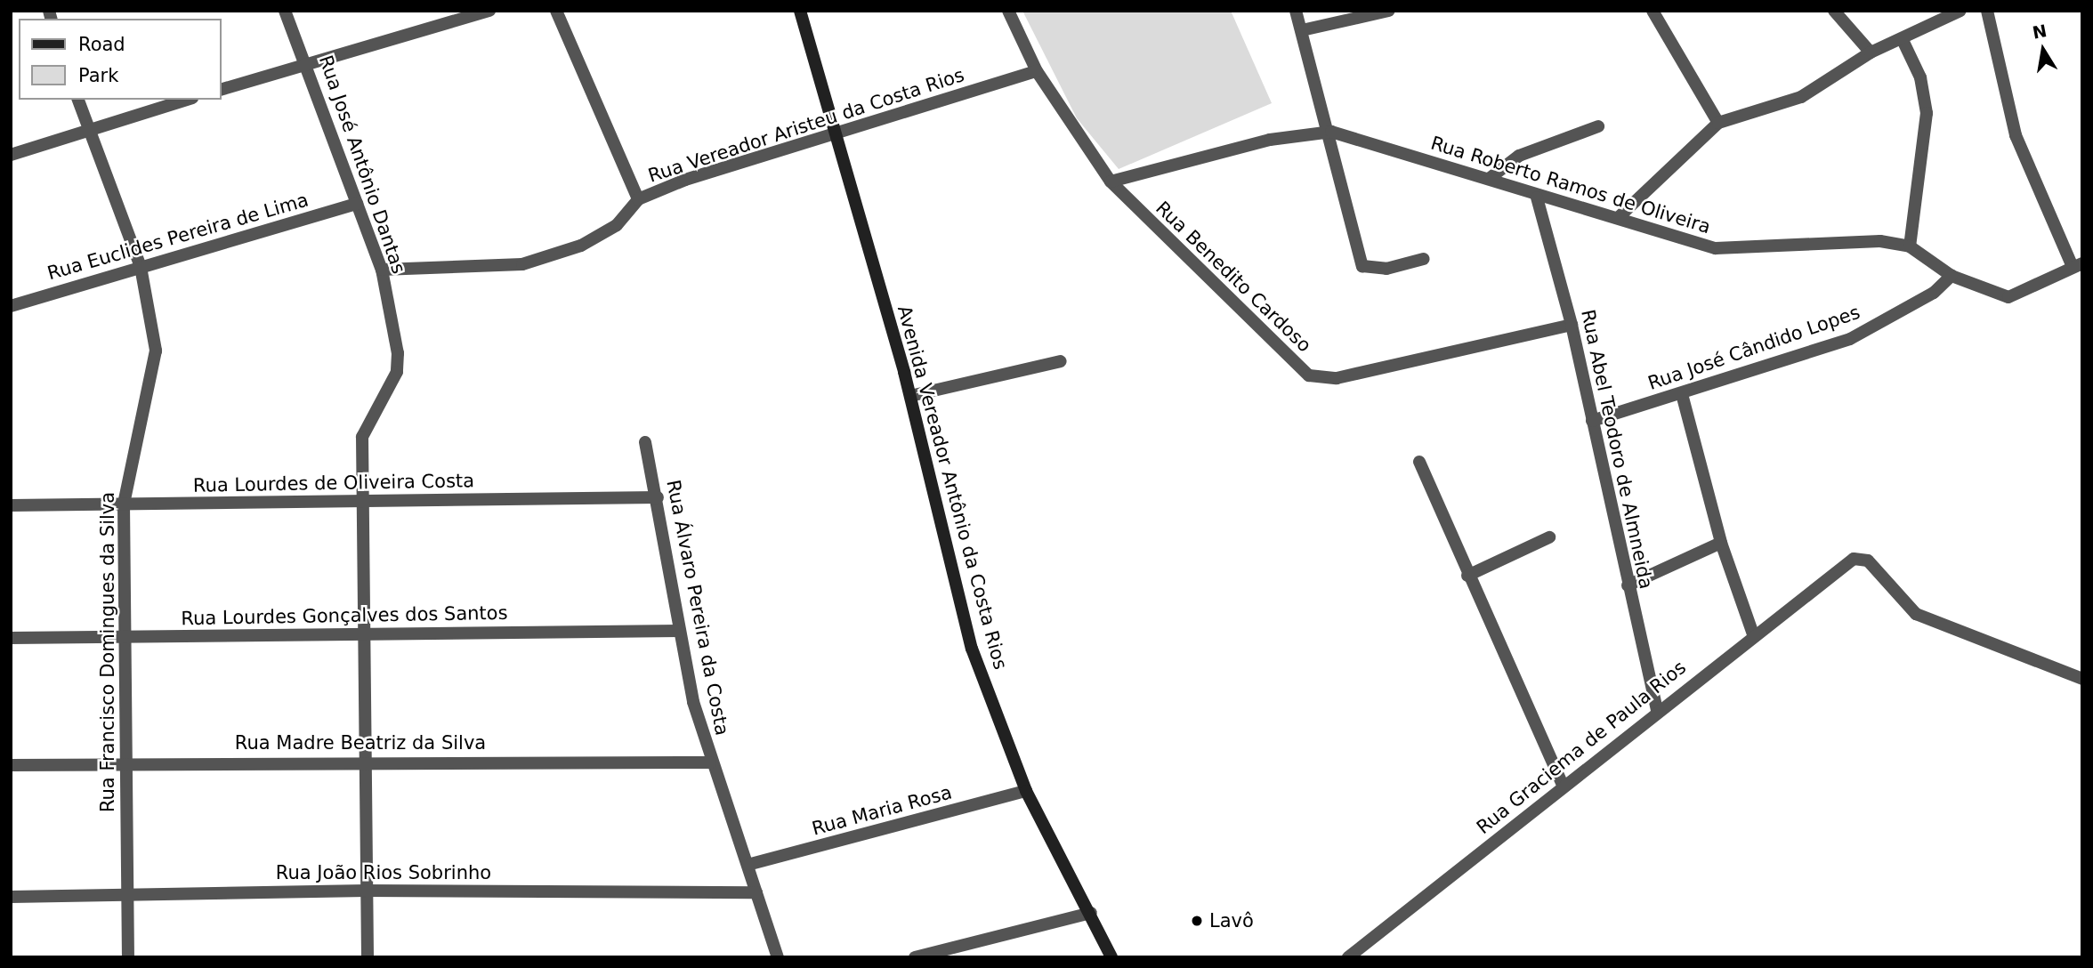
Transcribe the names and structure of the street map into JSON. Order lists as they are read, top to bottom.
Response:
{
  "streets": {
    "main road": ["Avenida Vereador Antônio da Costa Rios"],
    "street": [
      "Rua Vereador Aristeu da Costa Rios",
      "Rua José Antônio Dantas",
      "Rua Roberto Ramos de Oliveira",
      "Rua Euclides Pereira de Lima",
      "Rua Benedito Cardoso",
      "Rua José Cândido Lopes",
      "Rua Abel Teodoro de Almneida",
      "Rua Lourdes de Oliveira Costa",
      "Rua Álvaro Pereira da Costa",
      "Rua Lourdes Gonçalves dos Santos",
      "Rua Francisco Domingues da Silva",
      "Rua Madre Beatriz da Silva",
      "Rua Graciema de Paula Rios",
      "Rua Maria Rosa",
      "Rua João Rios Sobrinho"
    ]
  },
  "crossings": [
    ["Rua Vereador Aristeu da Costa Rios", "Rua José Antônio Dantas"],
    ["Rua Vereador Aristeu da Costa Rios", "Rua Benedito Cardoso"],
    ["Rua Vereador Aristeu da Costa Rios", "Avenida Vereador Antônio da Costa Rios"],
    ["Rua José Antônio Dantas", "Rua Euclides Pereira de Lima"],
    ["Rua José Antônio Dantas", "Rua Lourdes de Oliveira Costa"],
    ["Rua Roberto Ramos de Oliveira", "Rua Benedito Cardoso"],
    ["Rua Roberto Ramos de Oliveira", "Rua José Cândido Lopes"],
    ["Rua Roberto Ramos de Oliveira", "Rua Abel Teodoro de Almneida"],
    ["Rua Euclides Pereira de Lima", "Rua Francisco Domingues da Silva"],
    ["Rua Benedito Cardoso", "Rua Abel Teodoro de Almneida"],
    ["Rua José Cândido Lopes", "Rua Abel Teodoro de Almneida"],
    ["Rua Abel Teodoro de Almneida", "Rua Graciema de Paula Rios"],
    ["Rua Lourdes de Oliveira Costa", "Rua Álvaro Pereira da Costa"],
    ["Rua Lourdes de Oliveira Costa", "Rua Francisco Domingues da Silva"],
    ["Avenida Vereador Antônio da Costa Rios", "Rua Maria Rosa"],
    ["Rua Álvaro Pereira da Costa", "Rua Lourdes Gonçalves dos Santos"],
    ["Rua Álvaro Pereira da Costa", "Rua Madre Beatriz da Silva"],
    ["Rua Álvaro Pereira da Costa", "Rua Maria Rosa"],
    ["Rua Álvaro Pereira da Costa", "Rua João Rios Sobrinho"],
    ["Rua Lourdes Gonçalves dos Santos", "Rua Francisco Domingues da Silva"],
    ["Rua Francisco Domingues da Silva", "Rua Madre Beatriz da Silva"],
    ["Rua Francisco Domingues da Silva", "Rua João Rios Sobrinho"]
  ],
  "places": ["Lavô"],
  "legend": ["Road", "Park"],
  "north": "top"
}
